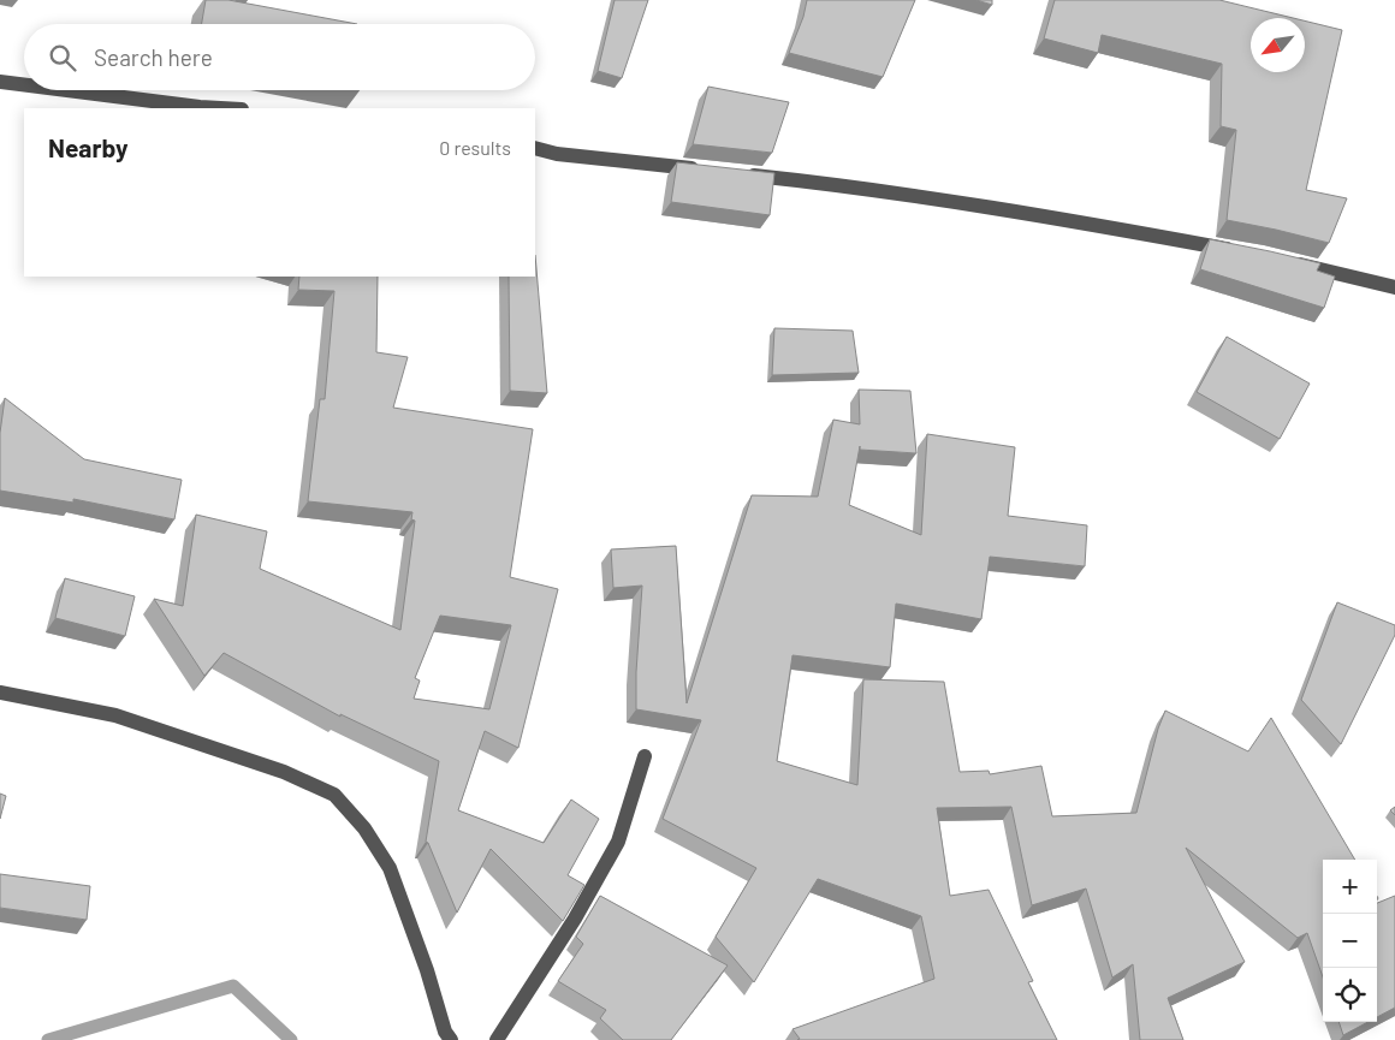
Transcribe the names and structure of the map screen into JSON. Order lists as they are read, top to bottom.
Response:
{
  "north": "bottom left",
  "page": {
    "search": "Search here",
    "heading": ["Nearby", "0 results"],
    "map_buttons": ["+", "−"]
  }
}
